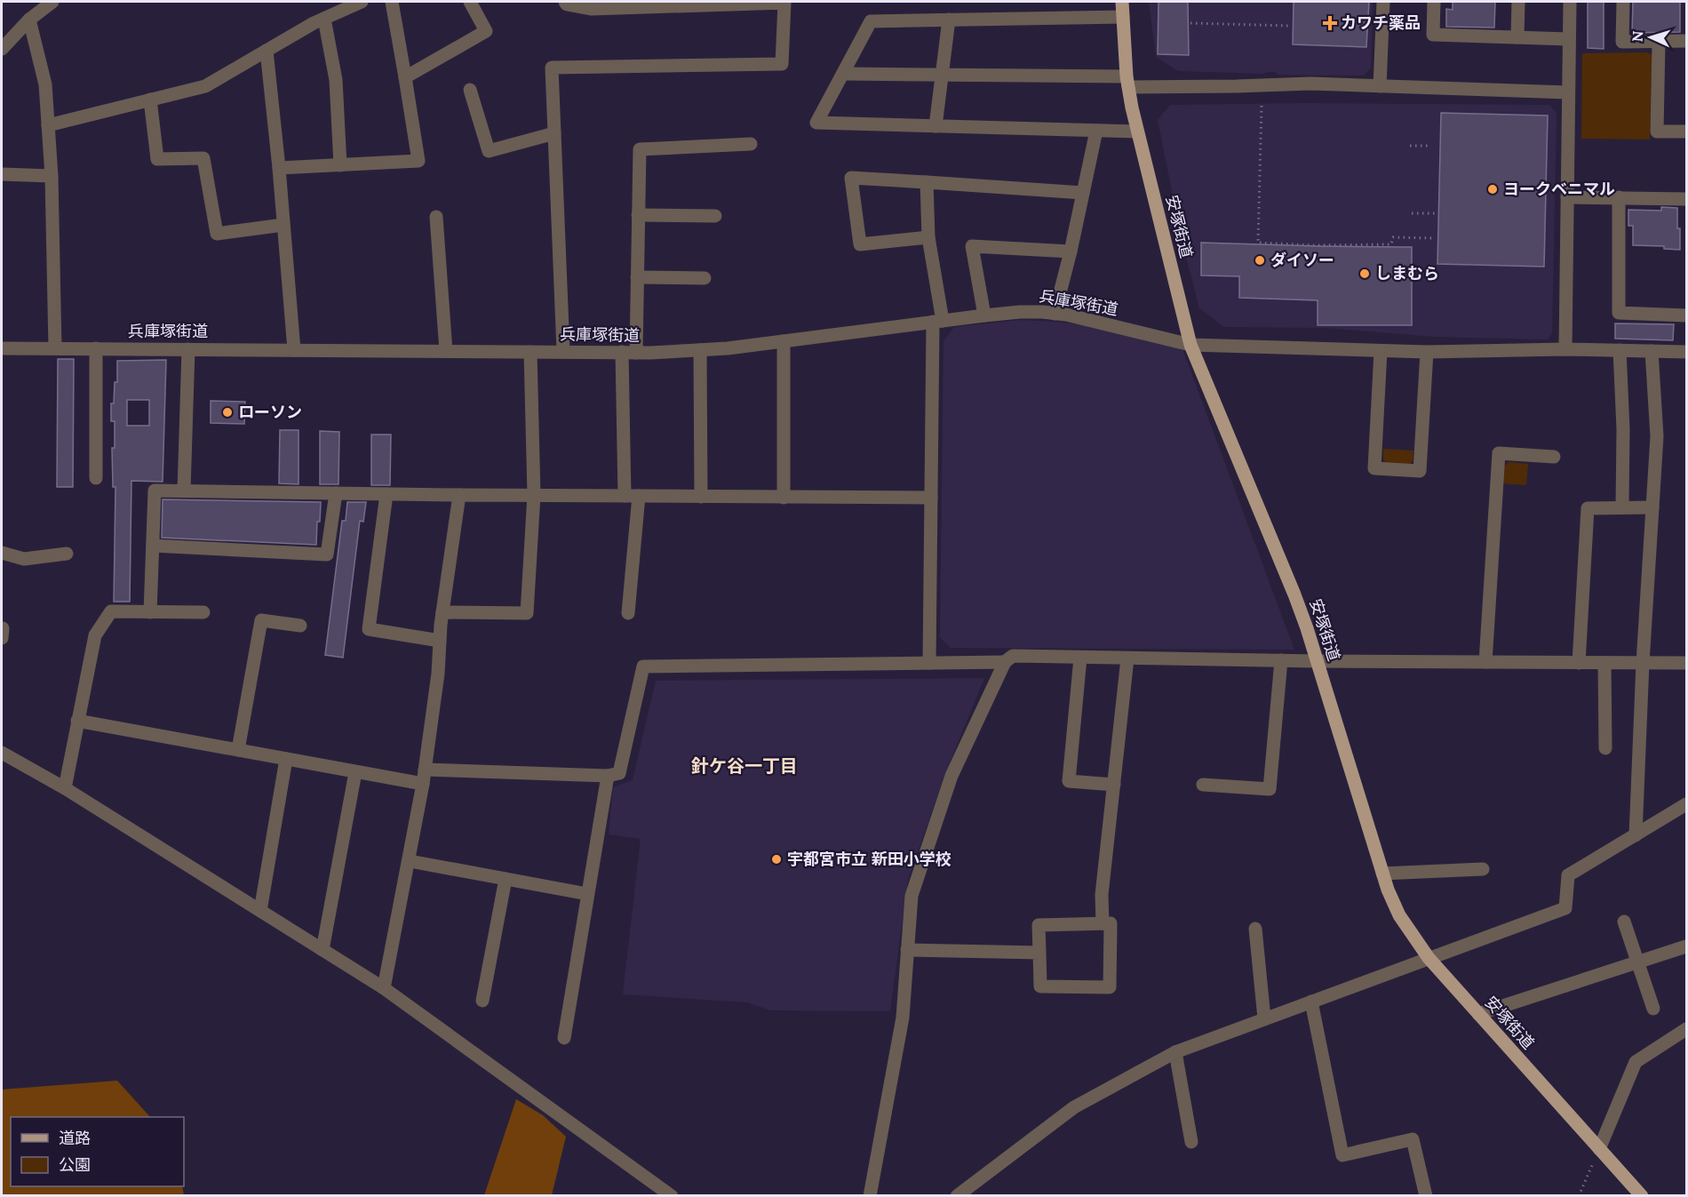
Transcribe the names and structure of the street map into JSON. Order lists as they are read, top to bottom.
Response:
{
  "streets": {
    "main road": ["安塚街道"],
    "street": ["兵庫塚街道"]
  },
  "crossings": [
    ["安塚街道", "兵庫塚街道"]
  ],
  "districts": ["針ケ谷一丁目"],
  "places": {
    "health": ["カワチ薬品"],
    "other": [
      "ヨークベニマル",
      "ダイソー",
      "しまむら",
      "ローソン",
      "宇都宮市立 新田小学校"
    ]
  },
  "legend": ["道路", "公園"],
  "north": "left"
}
